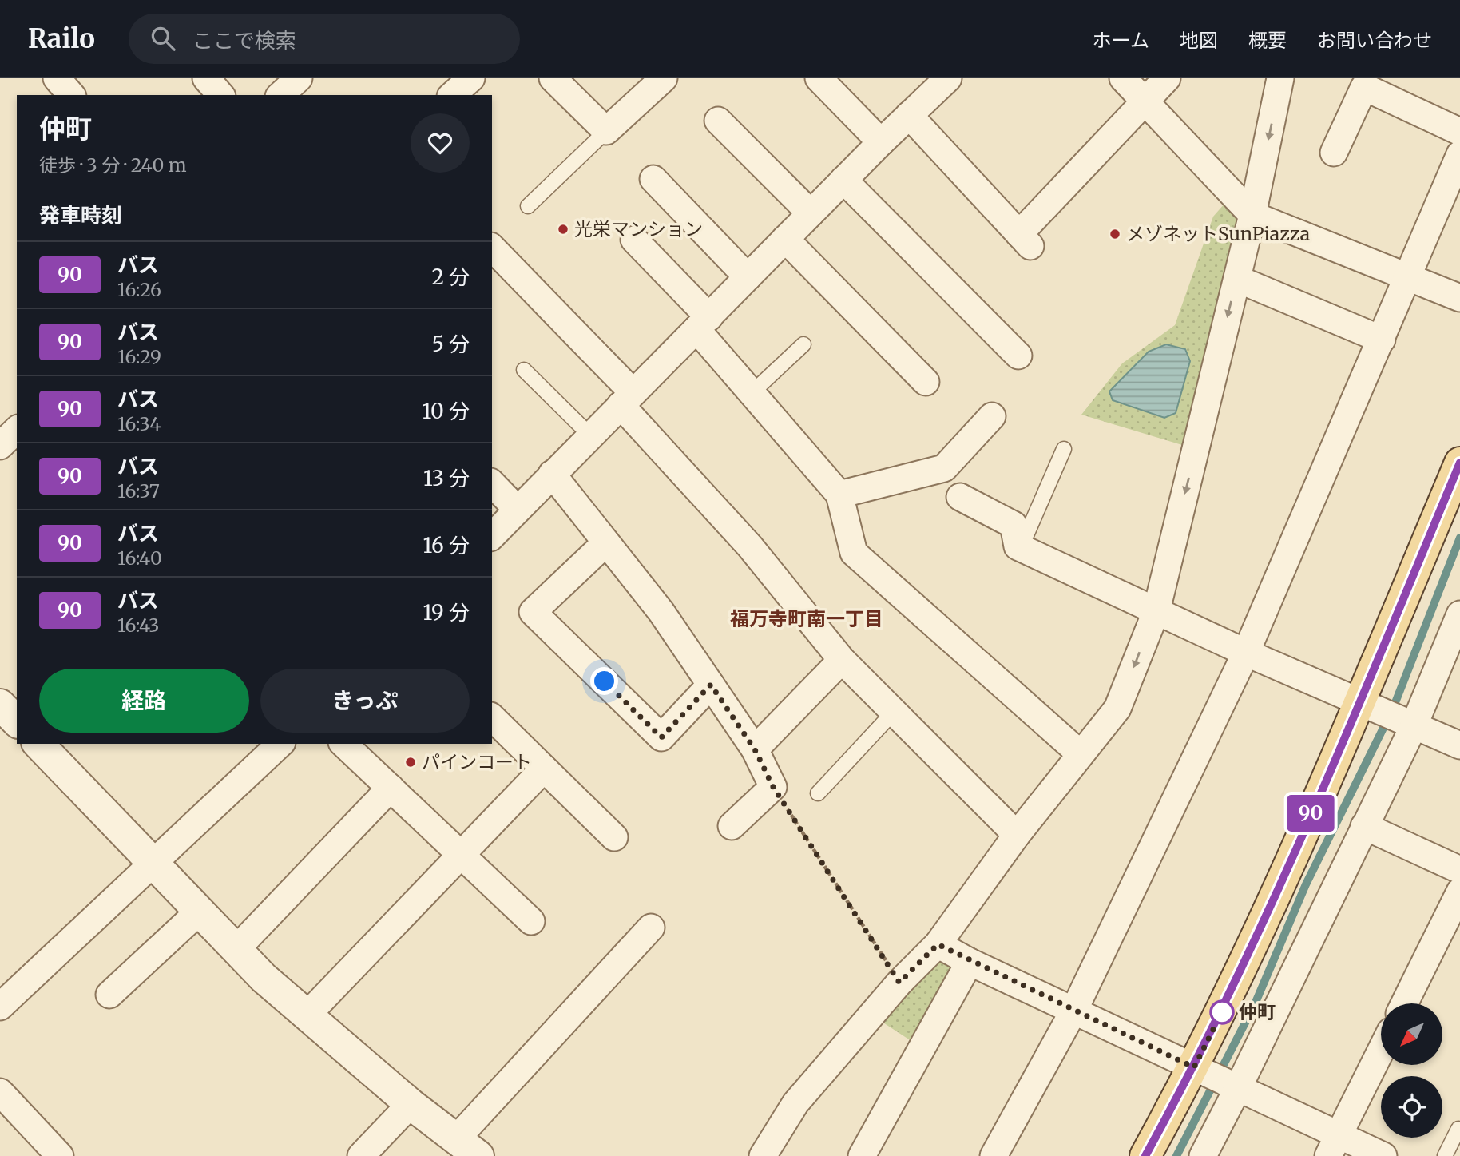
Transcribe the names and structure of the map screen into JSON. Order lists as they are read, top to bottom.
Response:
{
  "districts": ["福万寺町南一丁目"],
  "places": [
    "光栄マンション",
    "メゾネットSunPiazza",
    "パインコート",
    "仲町"
  ],
  "lines": ["bus line 90"],
  "north": "bottom left",
  "page": {
    "header": "Railo",
    "search": "ここで検索",
    "nav": [
      "ホーム",
      "地図",
      "概要",
      "お問い合わせ"
    ],
    "on_map": "90",
    "heading": [
      ["仲町", "徒歩 · 3 分 · 240 m"],
      "発車時刻"
    ],
    "list": [
      {
        "mark": "90",
        "name": "バス",
        "note": "16:26",
        "value": "2 分"
      },
      {
        "mark": "90",
        "name": "バス",
        "note": "16:29",
        "value": "5 分"
      },
      {
        "mark": "90",
        "name": "バス",
        "note": "16:34",
        "value": "10 分"
      },
      {
        "mark": "90",
        "name": "バス",
        "note": "16:37",
        "value": "13 分"
      },
      {
        "mark": "90",
        "name": "バス",
        "note": "16:40",
        "value": "16 分"
      },
      {
        "mark": "90",
        "name": "バス",
        "note": "16:43",
        "value": "19 分"
      }
    ],
    "buttons": ["経路", "きっぷ"]
  }
}
